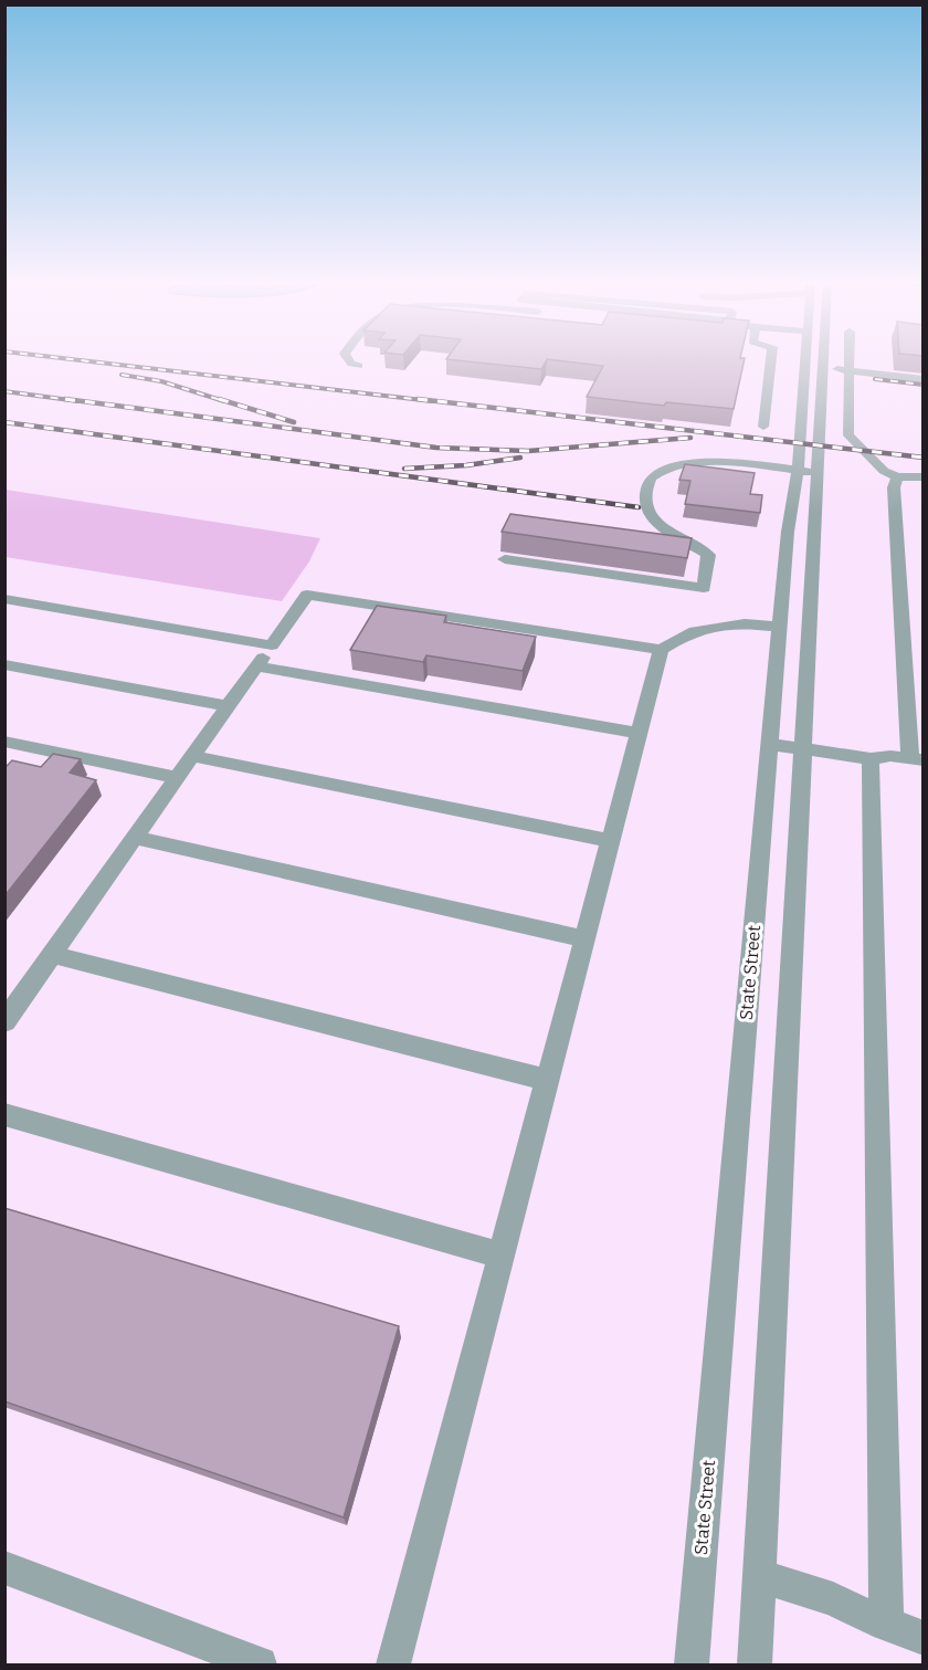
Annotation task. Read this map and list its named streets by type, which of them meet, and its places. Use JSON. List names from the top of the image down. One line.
{"streets":{"street":["State Street"]}}
